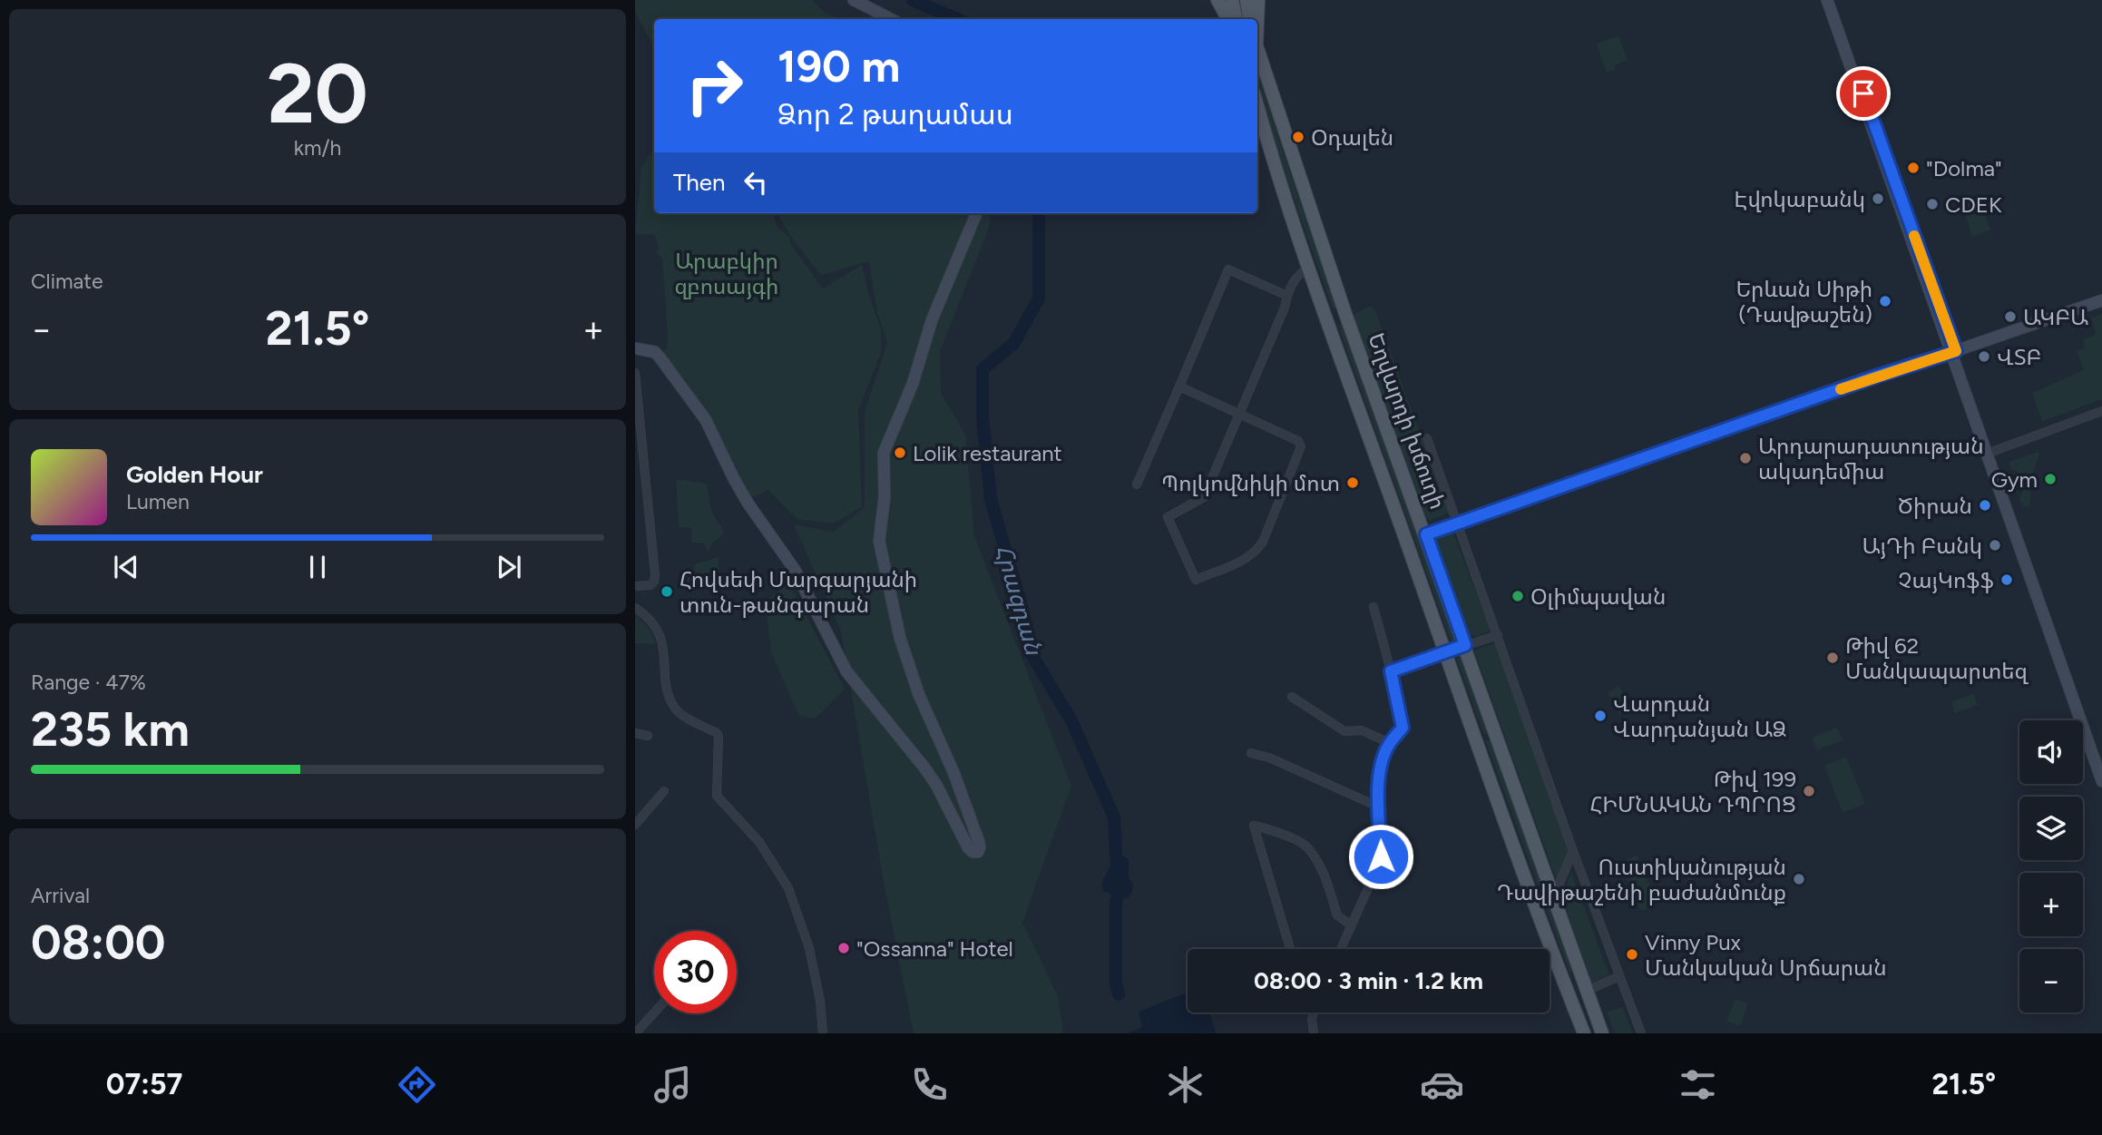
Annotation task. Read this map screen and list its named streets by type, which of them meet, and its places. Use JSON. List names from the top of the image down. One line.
{"streets":{"main road":["Եղվարդի խճուղի"]},"water":["Հրազդան"],"parks":["Արաբկիր զբոսայգի"],"places":["Օդալեն","\"Dolma\"","Էվոկաբանկ","CDEK","Երևան Սիթի (Դավթաշեն)","ԱԿԲԱ","ՎՏԲ","Lolik restaurant","Արդարադատության ակադեմիա","Gym","Պոլկովնիկի մոտ","Ծիրան","ԱյԴի Բանկ","ՉայԿոֆֆ","Հովսեփ Մարգարյանի տուն-թանգարան","Օլիմպավան","Թիվ 62 Մանկապարտեզ","Վարդան Վարդանյան ԱՁ","Թիվ 199 ՀԻՄՆԱԿԱՆ ԴՊՐՈՑ","Ուստիկանության Դավիթաշենի բաժանմունք","\"Ossanna\" Hotel","Vinny Pux Մանկական Սրճարան"],"page":{"tile":[["20","km/h"],"Climate",["Range · 47%","235 km"],["Arrival","08:00"]],"turn":["190 m","Ձոր 2 թաղամաս"],"then":"Then","heat":["−","21.5°","+"],"song":["Golden Hour","Lumen"],"map_buttons":["+","−"],"limit":"30","trip":"08:00 · 3 min · 1.2 km","tabs":["07:57","21.5°"]}}
